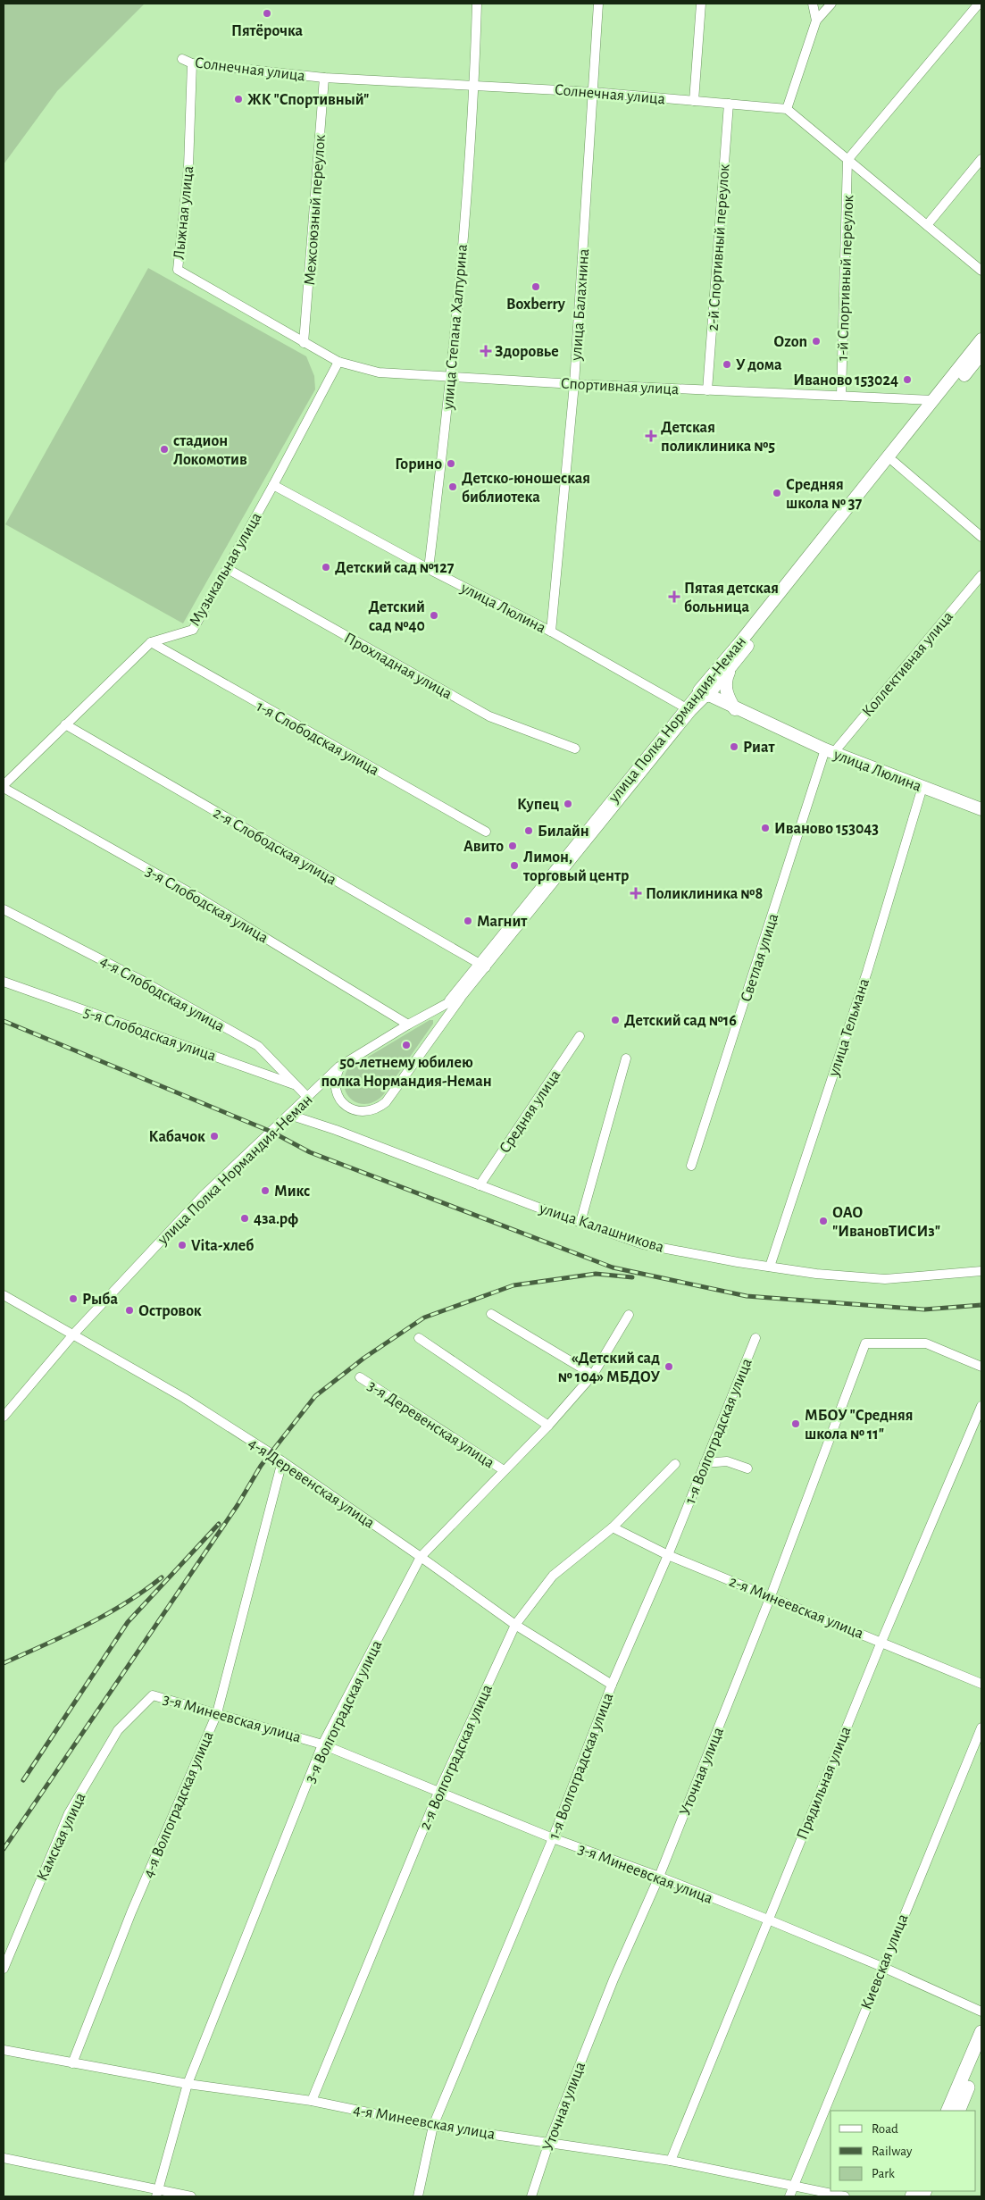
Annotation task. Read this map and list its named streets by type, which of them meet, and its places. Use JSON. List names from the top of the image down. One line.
{"streets":{"main road":["улица Люлина","улица Полка Нормандия-Неман"],"street":["Солнечная улица","Межсоюзный переулок","Лыжная улица","2-й Спортивный переулок","1-й Спортивный переулок","улица Балахнина","улица Степана Халтурина","Спортивная улица","Музыкальная улица","Коллективная улица","Прохладная улица","1-я Слободская улица","2-я Слободская улица","3-я Слободская улица","Светлая улица","4-я Слободская улица","улица Тельмана","5-я Слободская улица","Средняя улица","улица Калашникова","3-я Деревенская улица","1-я Волгоградская улица","4-я Деревенская улица","2-я Минеевская улица","3-я Волгоградская улица","3-я Минеевская улица","2-я Волгоградская улица","Уточная улица","Прядильная улица","4-я Волгоградская улица","Камская улица","Киевская улица","4-я Минеевская улица"]},"crossings":[["Солнечная улица","Межсоюзный переулок"],["Солнечная улица","Лыжная улица"],["Солнечная улица","2-й Спортивный переулок"],["Солнечная улица","улица Балахнина"],["Солнечная улица","улица Степана Халтурина"],["Межсоюзный переулок","Лыжная улица"],["Межсоюзный переулок","Спортивная улица"],["Лыжная улица","Спортивная улица"],["2-й Спортивный переулок","Спортивная улица"],["1-й Спортивный переулок","Спортивная улица"],["улица Балахнина","Спортивная улица"],["улица Балахнина","улица Люлина"],["улица Степана Халтурина","Спортивная улица"],["улица Степана Халтурина","улица Люлина"],["Спортивная улица","Музыкальная улица"],["Спортивная улица","улица Полка Нормандия-Неман"],["Музыкальная улица","улица Люлина"],["Музыкальная улица","Прохладная улица"],["Музыкальная улица","1-я Слободская улица"],["Музыкальная улица","2-я Слободская улица"],["Музыкальная улица","3-я Слободская улица"],["улица Люлина","Коллективная улица"],["улица Люлина","улица Полка Нормандия-Неман"],["улица Люлина","Светлая улица"],["улица Люлина","улица Тельмана"],["Коллективная улица","Светлая улица"],["улица Полка Нормандия-Неман","2-я Слободская улица"],["улица Полка Нормандия-Неман","3-я Слободская улица"],["улица Полка Нормандия-Неман","4-я Слободская улица"],["улица Полка Нормандия-Неман","улица Калашникова"],["улица Полка Нормандия-Неман","4-я Деревенская улица"],["4-я Слободская улица","5-я Слободская улица"],["улица Тельмана","улица Калашникова"],["Средняя улица","улица Калашникова"],["3-я Деревенская улица","3-я Волгоградская улица"],["1-я Волгоградская улица","4-я Деревенская улица"],["1-я Волгоградская улица","2-я Минеевская улица"],["1-я Волгоградская улица","3-я Минеевская улица"],["1-я Волгоградская улица","4-я Минеевская улица"],["4-я Деревенская улица","3-я Волгоградская улица"],["4-я Деревенская улица","2-я Волгоградская улица"],["4-я Деревенская улица","4-я Волгоградская улица"],["2-я Минеевская улица","2-я Волгоградская улица"],["2-я Минеевская улица","Уточная улица"],["2-я Минеевская улица","Прядильная улица"],["3-я Волгоградская улица","3-я Минеевская улица"],["3-я Волгоградская улица","4-я Минеевская улица"],["3-я Минеевская улица","2-я Волгоградская улица"],["3-я Минеевская улица","Уточная улица"],["3-я Минеевская улица","Прядильная улица"],["3-я Минеевская улица","4-я Волгоградская улица"],["3-я Минеевская улица","Камская улица"],["3-я Минеевская улица","Киевская улица"],["2-я Волгоградская улица","4-я Минеевская улица"],["Уточная улица","4-я Минеевская улица"],["Прядильная улица","4-я Минеевская улица"],["4-я Волгоградская улица","4-я Минеевская улица"],["Киевская улица","4-я Минеевская улица"]],"places":{"other":["Пятёрочка","ЖК \"Спортивный\"","Boxberry","Ozon","У дома","Иваново 153024","стадион Локомотив","Горино","Детско-юношеская библиотека","Средняя школа № 37","Детский сад №127","Детский сад №40","Риат","Купец","Иваново 153043","Билайн","Авито","Лимон, торговый центр","Магнит","Детский сад №16","50-летнему юбилею полка Нормандия-Неман","Кабачок","Микс","4за.рф","ОАО \"ИвановТИСИз\"","Vita-хлеб","Рыба","Островок","«Детский сад № 104» МБДОУ","МБОУ \"Средняя школа № 11\""],"health":["Здоровье","Детская поликлиника №5","Пятая детская больница","Поликлиника №8"]},"legend":["Road","Railway","Park"]}
